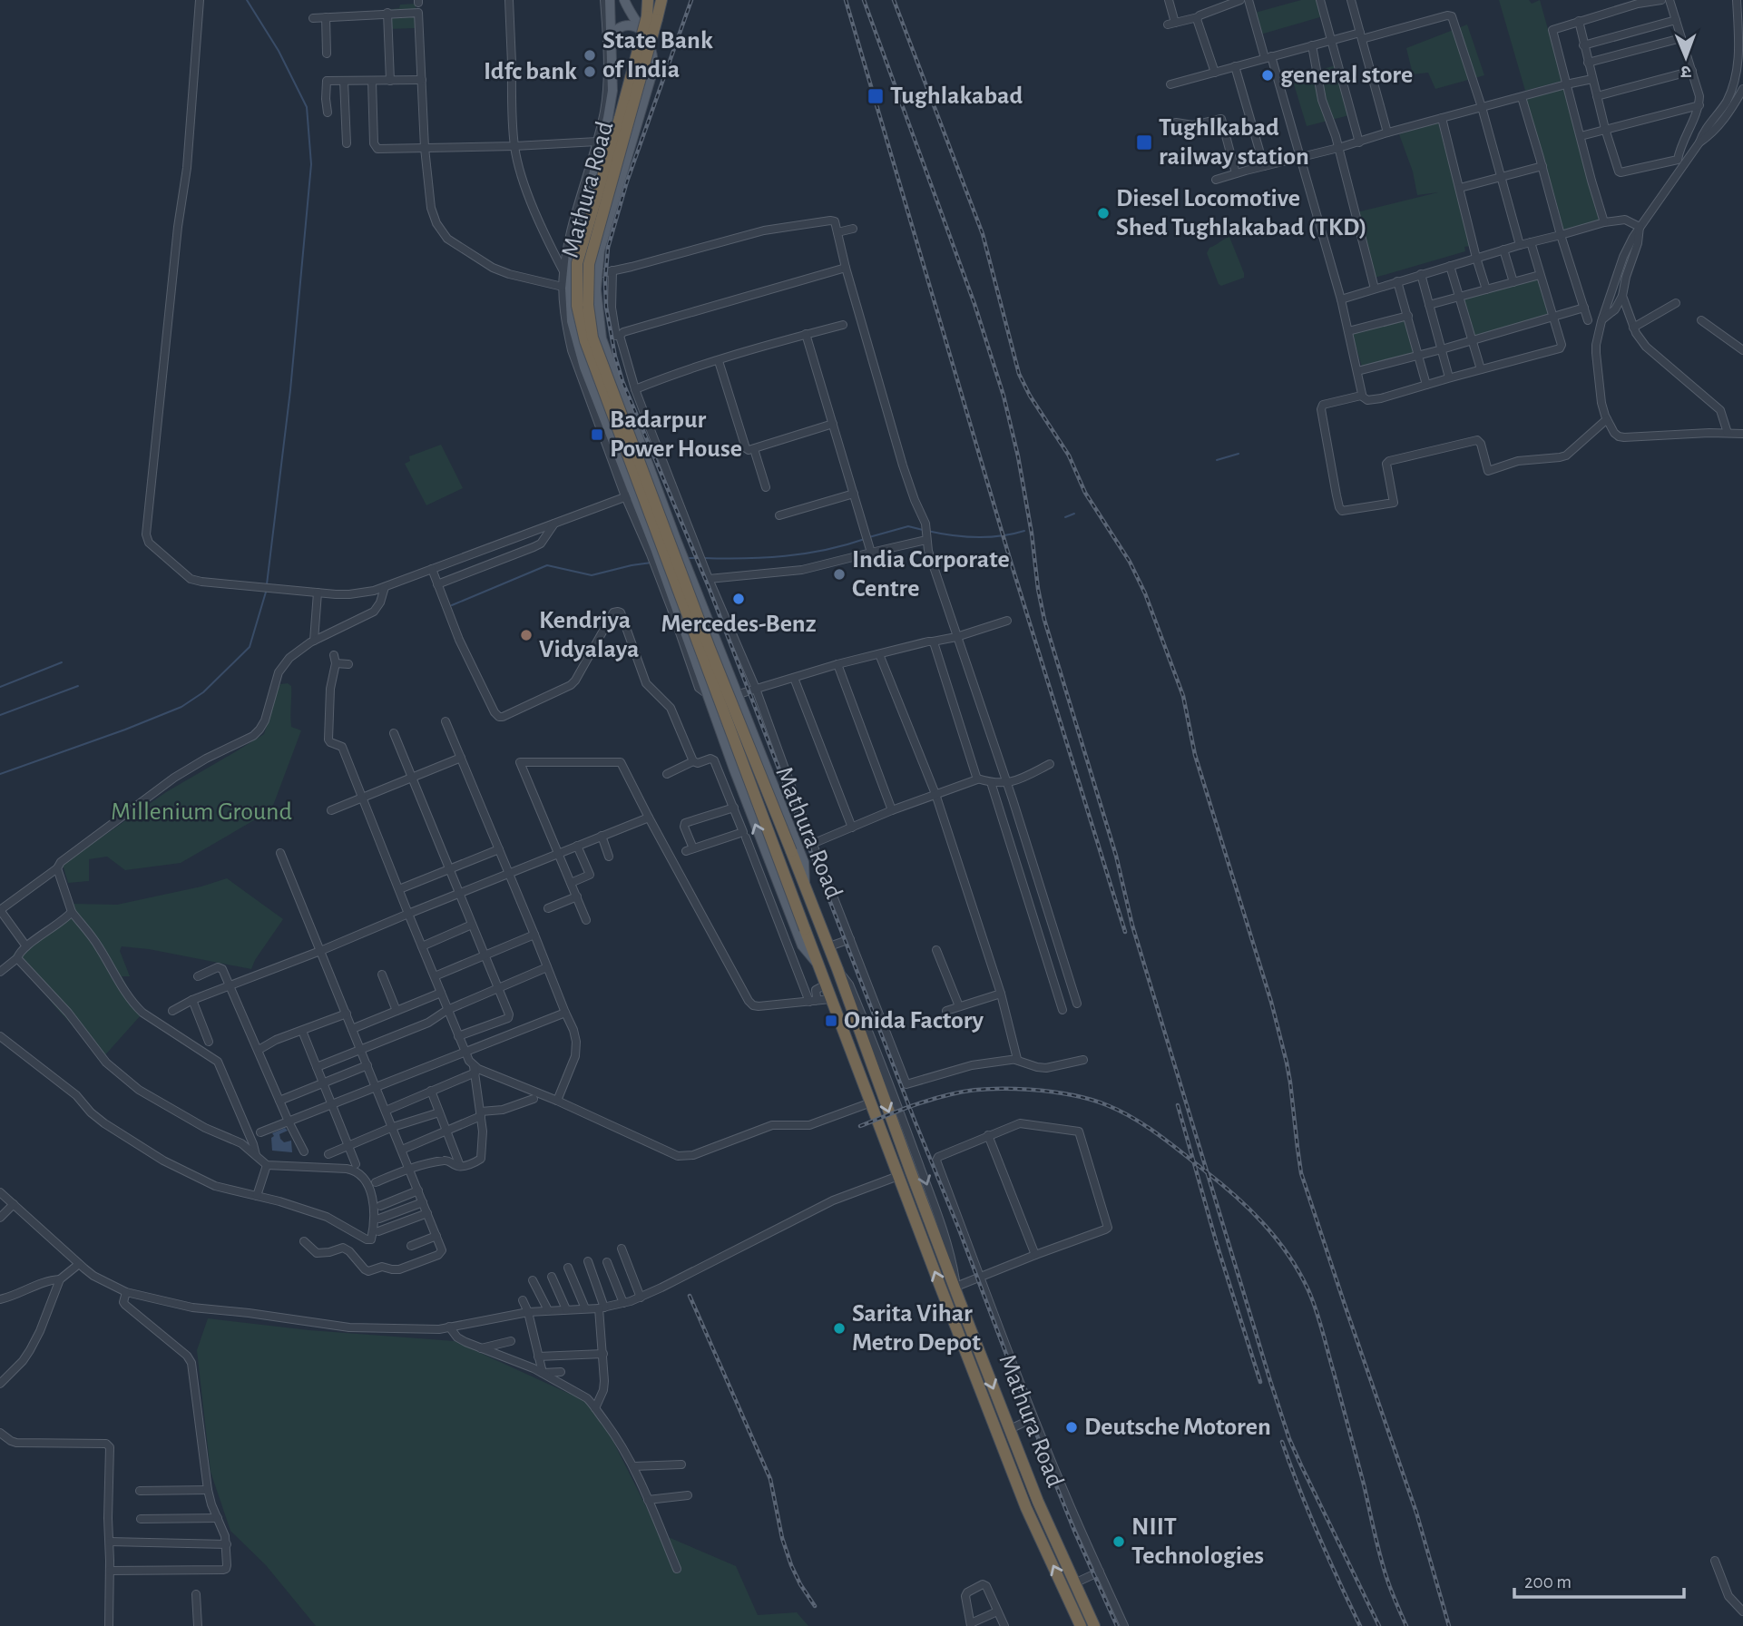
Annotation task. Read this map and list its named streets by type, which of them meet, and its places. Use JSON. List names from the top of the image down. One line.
{"streets":{"highway":["Mathura Road"]},"parks":["Millenium Ground"],"places":{"other":["State Bank of India","Idfc bank","general store","Diesel Locomotive Shed Tughlakabad (TKD)","India Corporate Centre","Mercedes-Benz","Kendriya Vidyalaya","Sarita Vihar Metro Depot","Deutsche Motoren","NIIT Technologies"],"transit":["Tughlakabad","Tughlkabad railway station","Badarpur Power House","Onida Factory"]},"scale_bar":"200 m","north":"bottom"}
